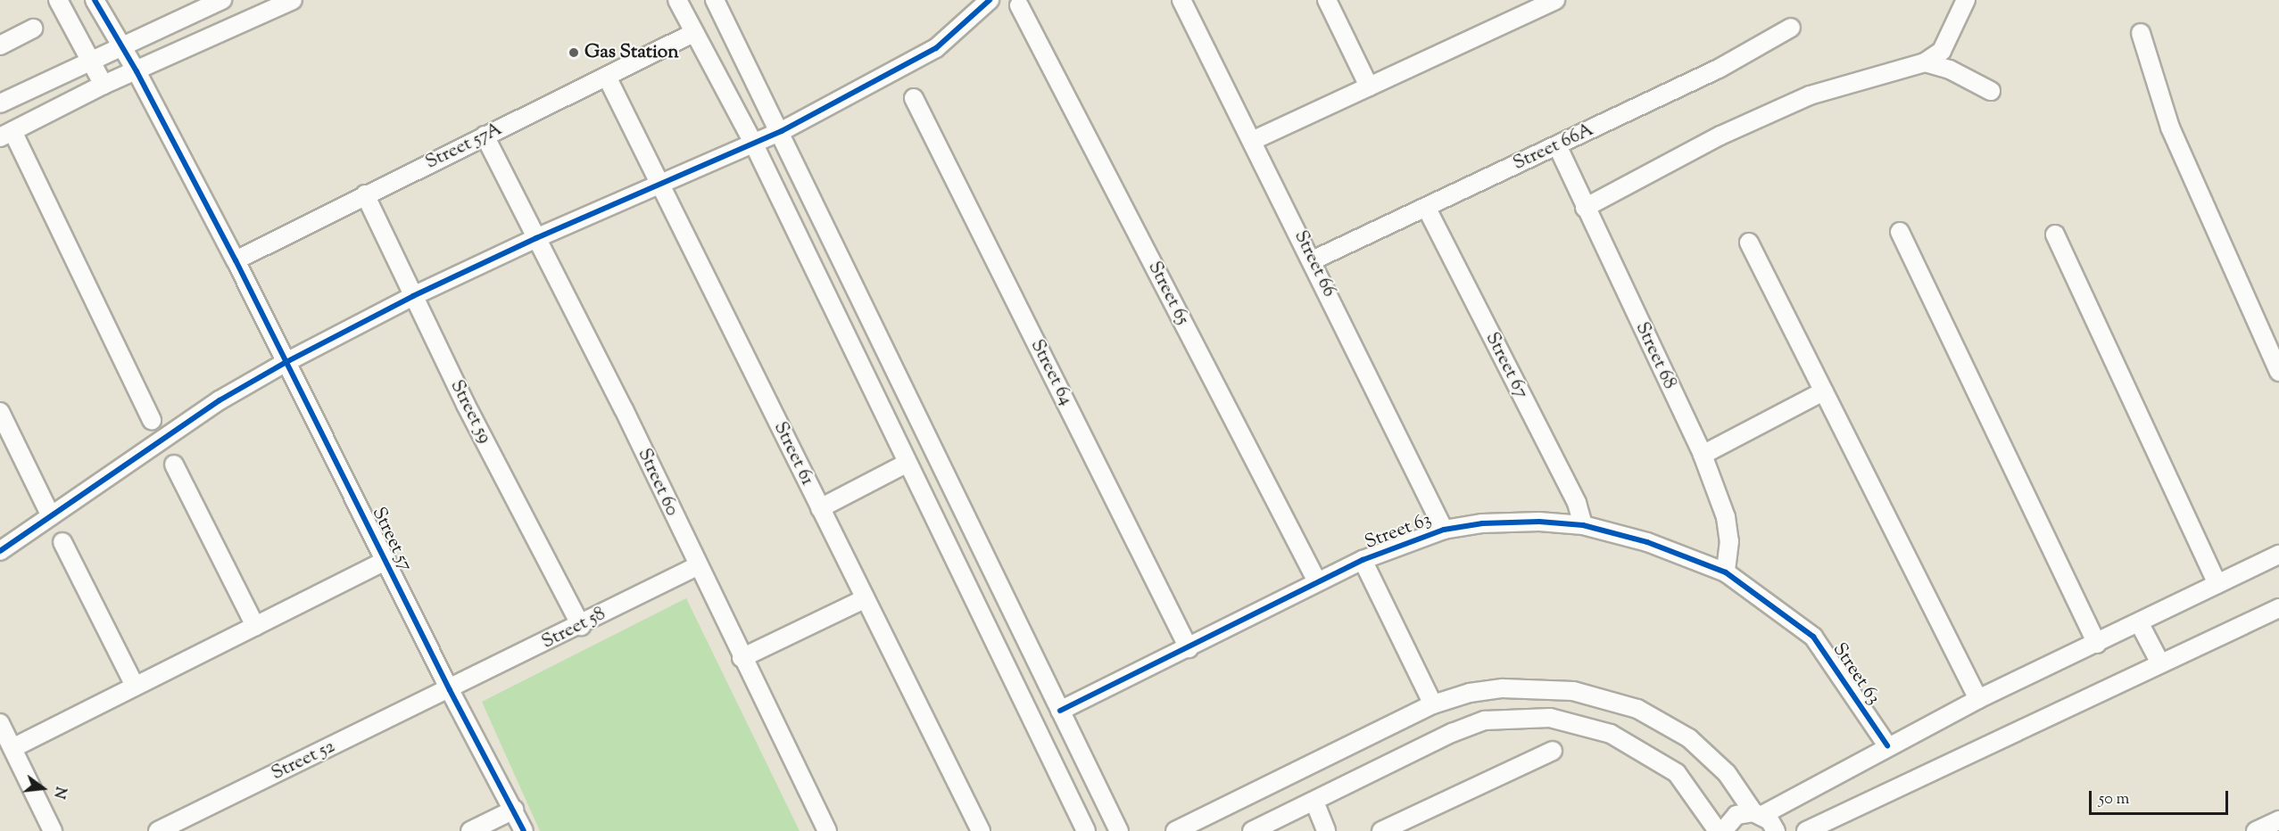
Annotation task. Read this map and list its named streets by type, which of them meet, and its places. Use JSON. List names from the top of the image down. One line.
{"streets":{"street":["Street 57A","Street 66A","Street 66","Street 65","Street 68","Street 67","Street 64","Street 59","Street 61","Street 60","Street 63","Street 57","Street 58","Street 52"]},"crossings":[["Street 57A","Street 59"],["Street 57A","Street 61"],["Street 57A","Street 60"],["Street 57A","Street 57"],["Street 66A","Street 66"],["Street 66A","Street 68"],["Street 66A","Street 67"],["Street 66","Street 63"],["Street 65","Street 63"],["Street 68","Street 63"],["Street 67","Street 63"],["Street 64","Street 63"],["Street 59","Street 58"],["Street 60","Street 58"],["Street 57","Street 58"],["Street 57","Street 52"],["Street 58","Street 52"]],"places":["Gas Station"],"scale_bar":"50 m","north":"right"}
